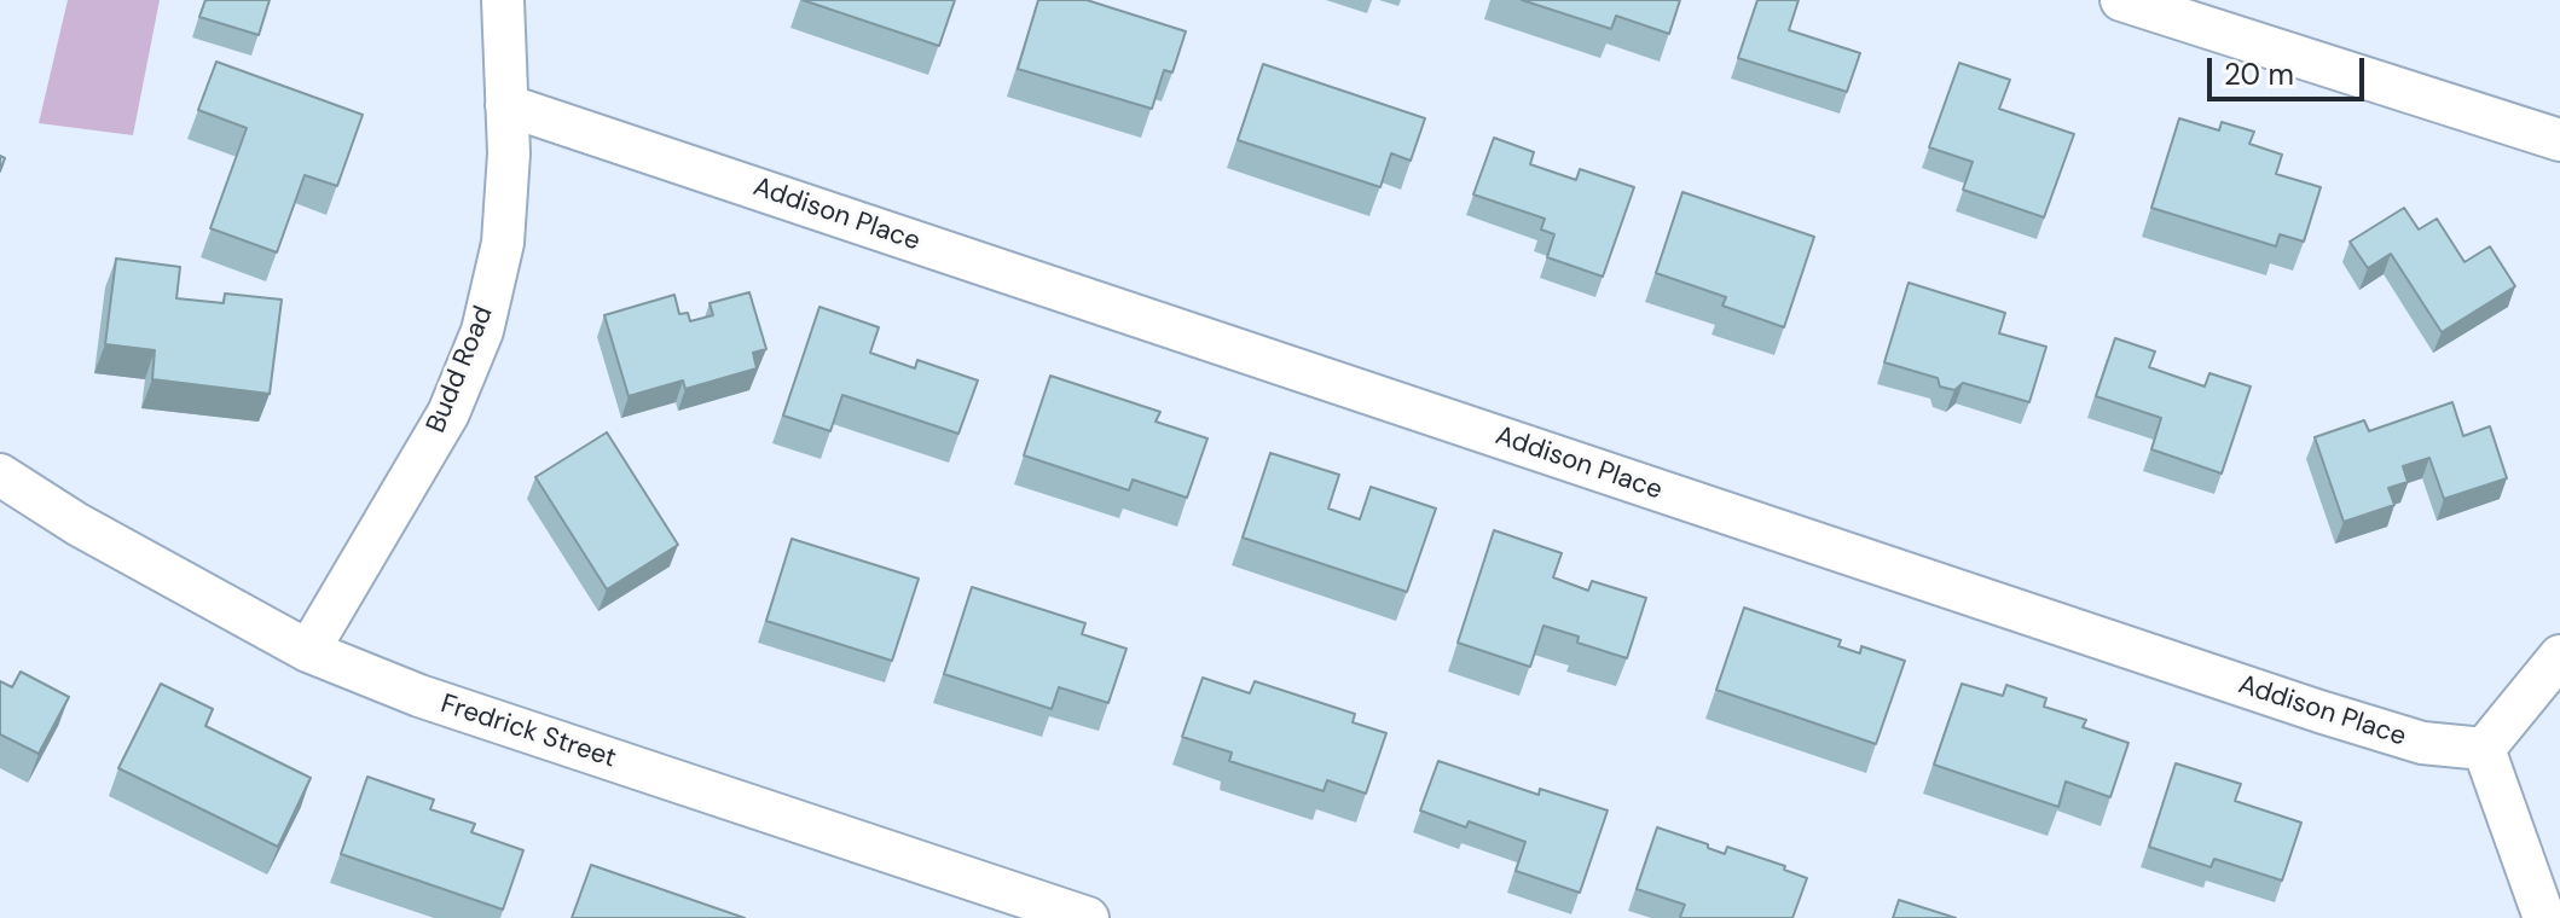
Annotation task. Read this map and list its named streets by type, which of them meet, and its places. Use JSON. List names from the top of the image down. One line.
{"streets":{"street":["Addison Place","Budd Road","Fredrick Street"]},"crossings":[["Addison Place","Budd Road"],["Budd Road","Fredrick Street"]],"scale_bar":"20 m"}
